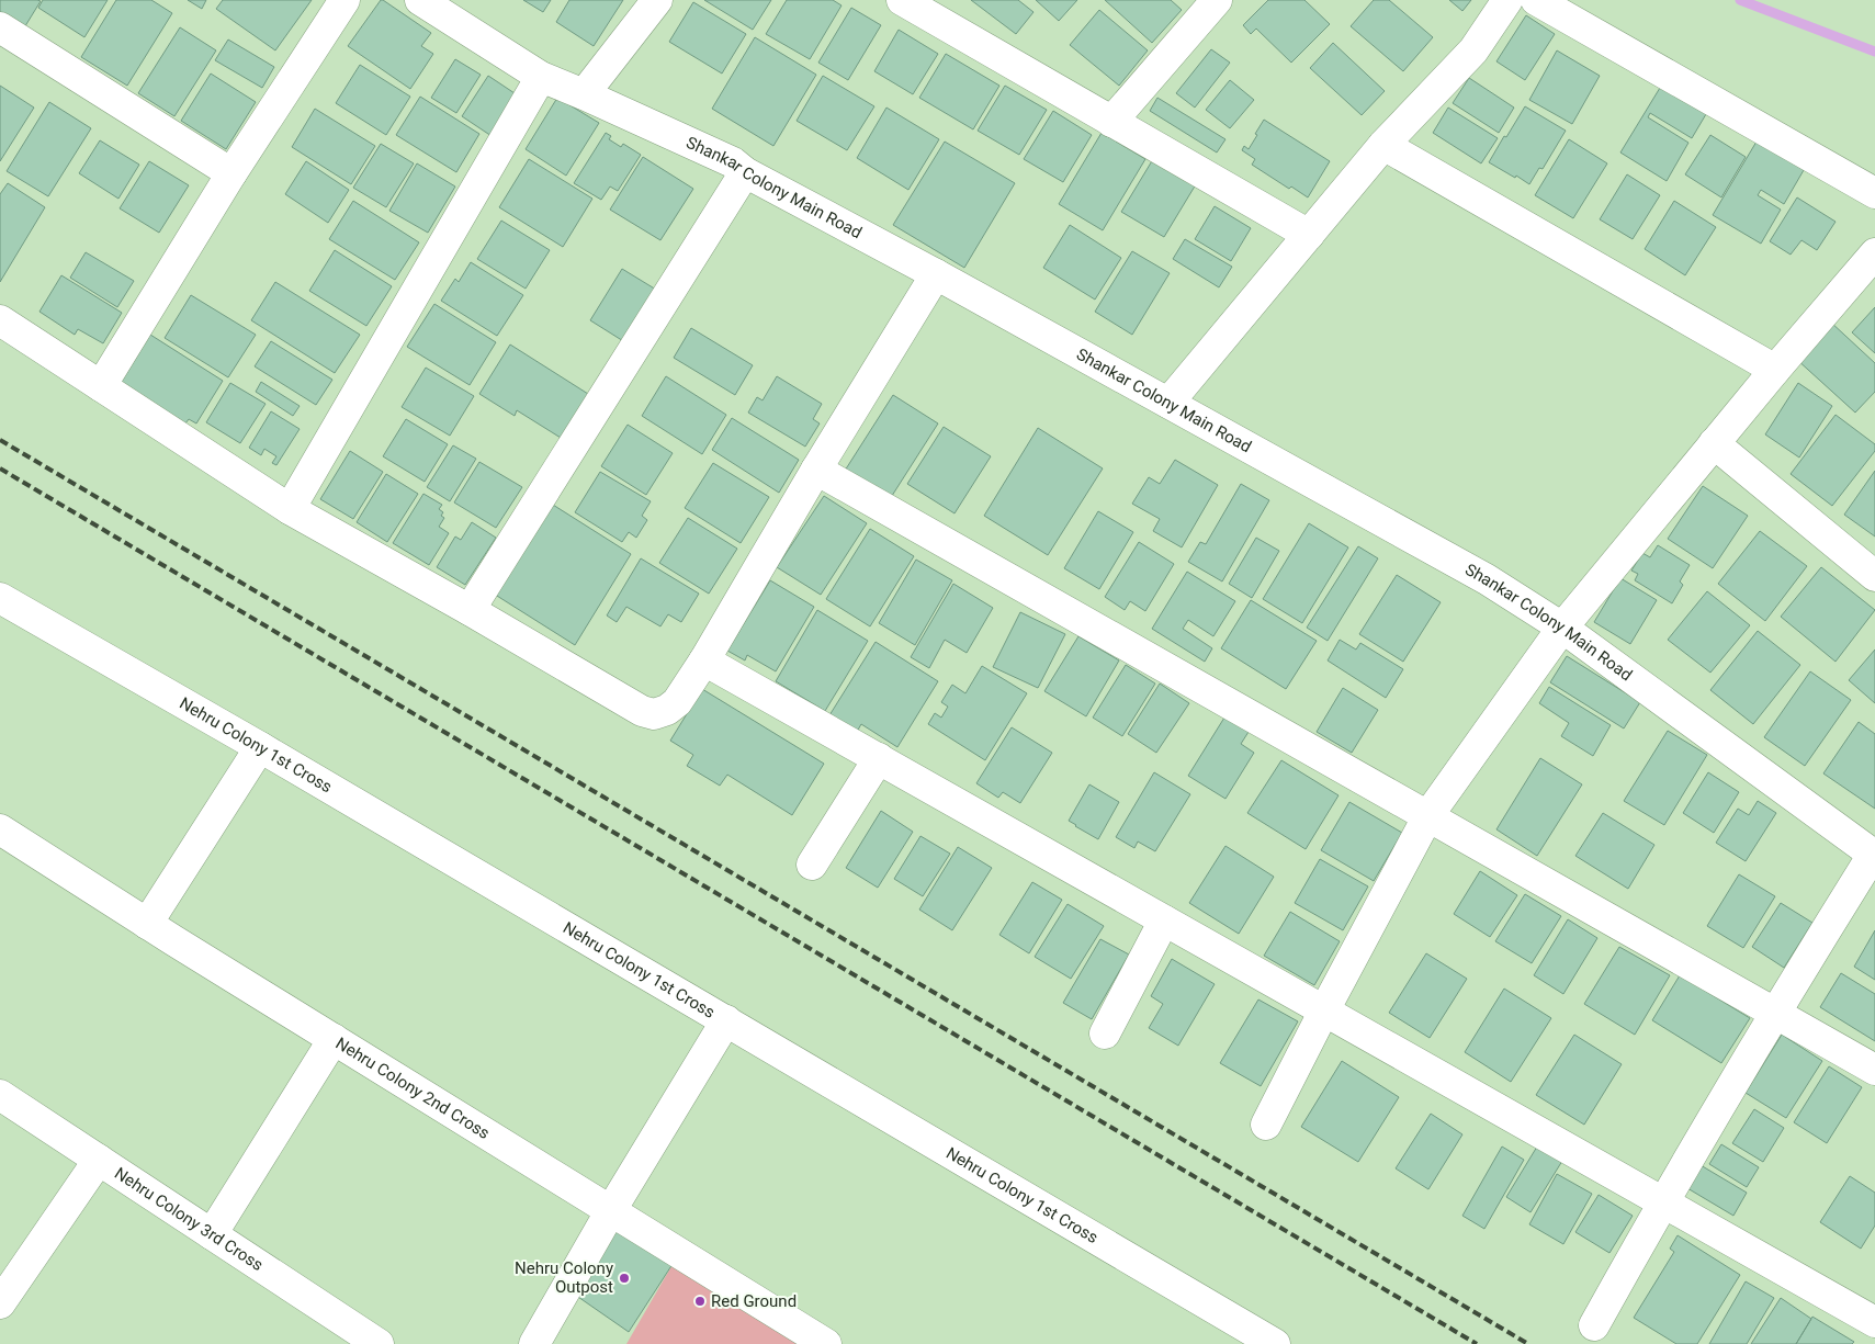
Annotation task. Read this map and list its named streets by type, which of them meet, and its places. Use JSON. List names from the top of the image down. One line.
{"streets":{"street":["Shankar Colony Main Road","Nehru Colony 1st Cross","Nehru Colony 2nd Cross","Nehru Colony 3rd Cross"]},"places":["Nehru Colony Outpost","Red Ground"]}
